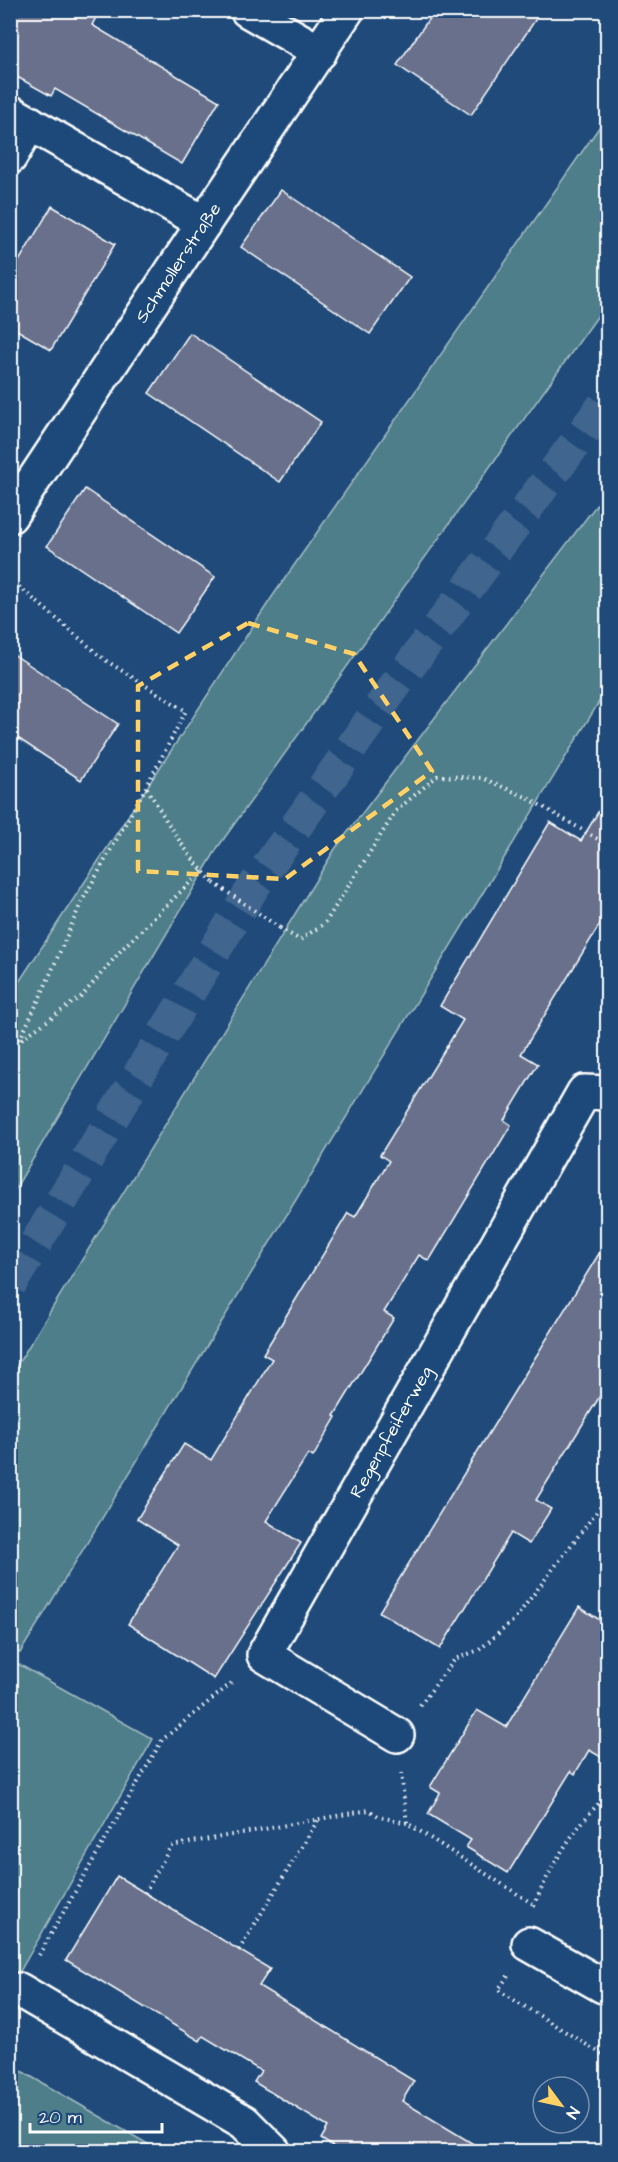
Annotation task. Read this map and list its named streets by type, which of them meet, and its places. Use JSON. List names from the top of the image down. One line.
{"streets":{"street":["Schmollerstraße","Regenpfeiferweg"]},"scale_bar":"20 m","north":"bottom right"}
